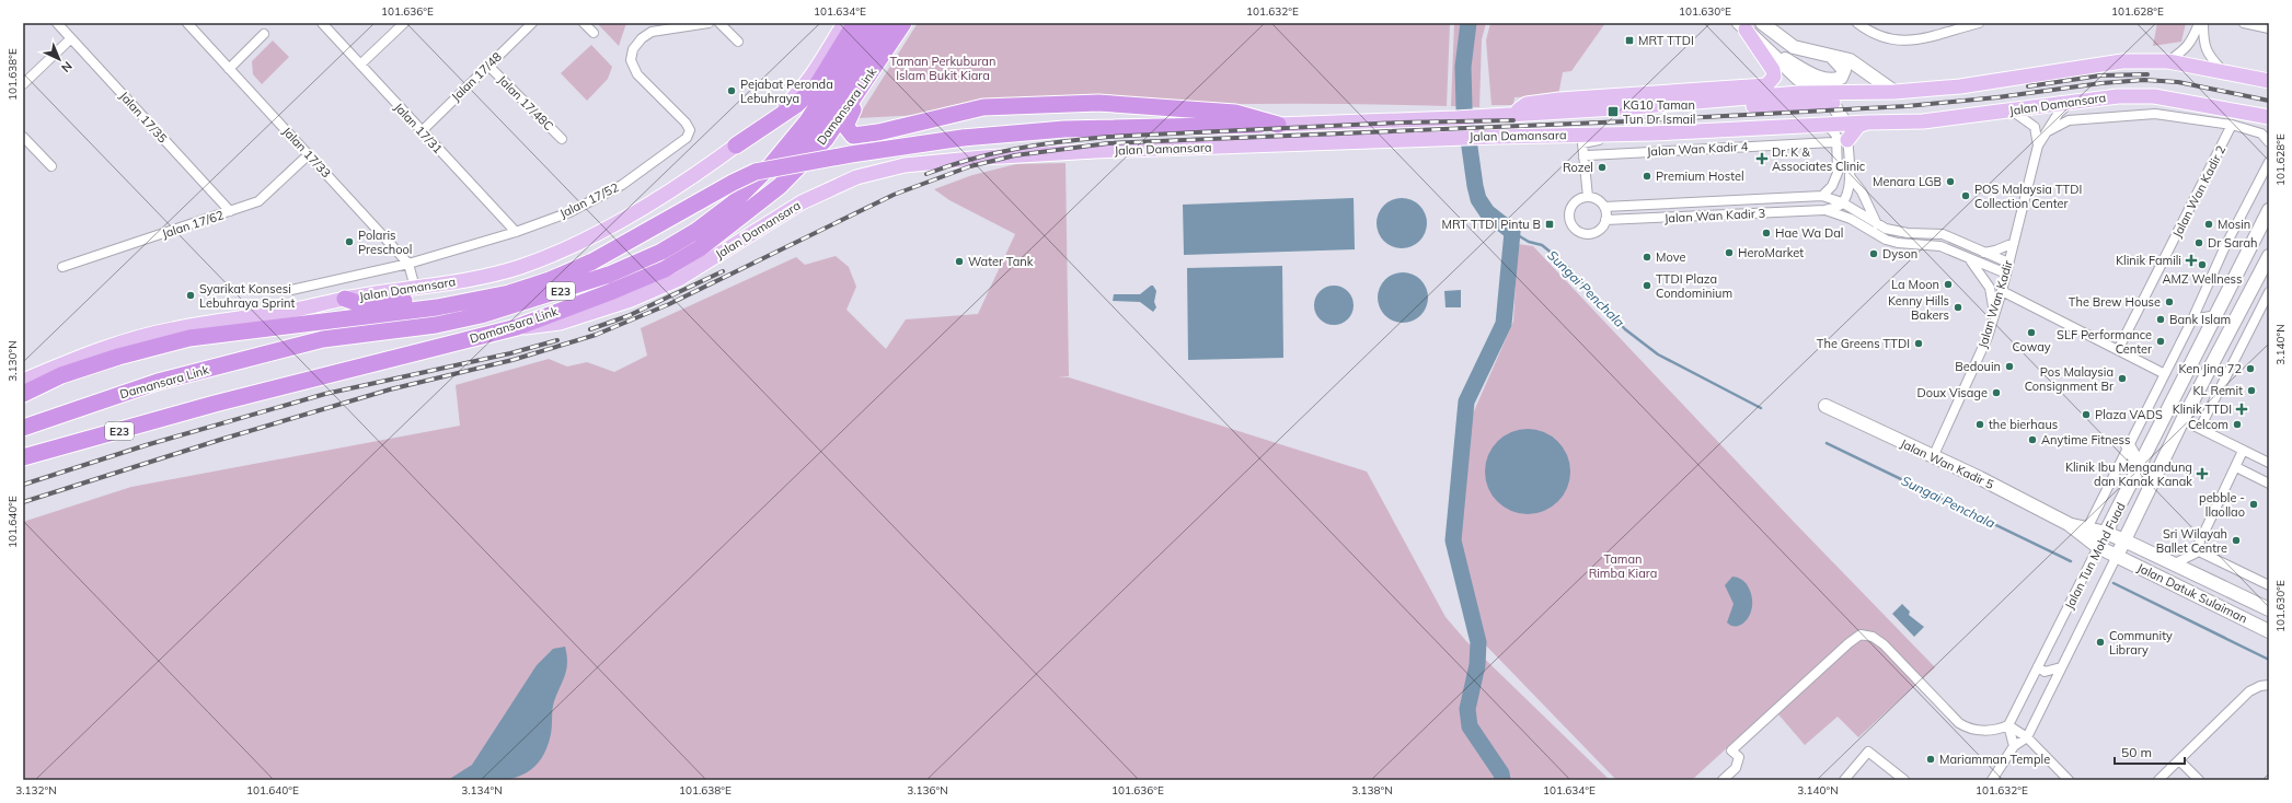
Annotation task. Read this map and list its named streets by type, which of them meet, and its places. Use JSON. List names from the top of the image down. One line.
{"streets":{"highway":["Damansara Link","E23"],"main road":["Jalan Damansara","Jalan Wan Kadir 5","Jalan Tun Mohd Fuad","Jalan Datuk Sulaiman"],"street":["Jalan 17/48","Jalan 17/48C","Jalan 17/35","Jalan 17/31","Jalan Wan Kadir 4","Jalan 17/33","Jalan Wan Kadir 2","Jalan 17/52","Jalan Wan Kadir 3","Jalan 17/62","Jalan Wan Kadir"]},"crossings":[["Jalan 17/48","Jalan 17/48C"],["Jalan 17/48","Jalan 17/31"],["Jalan Damansara","Damansara Link"],["Jalan Damansara","Jalan 17/33"],["Jalan Damansara","Jalan Wan Kadir"],["Jalan 17/35","Jalan 17/62"],["Jalan 17/31","Jalan 17/52"],["Jalan 17/33","Jalan 17/52"],["Jalan 17/33","Jalan 17/62"],["Jalan Wan Kadir 3","Jalan Wan Kadir"],["Jalan Wan Kadir","Jalan Wan Kadir 5"],["Jalan Wan Kadir 5","Jalan Tun Mohd Fuad"],["Jalan Wan Kadir 5","Jalan Datuk Sulaiman"],["Jalan Tun Mohd Fuad","Jalan Datuk Sulaiman"]],"water":["Sungai Penchala"],"parks":["Taman Perkuburan Islam Bukit Kiara","Taman Rimba Kiara"],"places":{"transit":["MRT TTDI","KG10 Taman Tun Dr Ismail","MRT TTDI Pintu B"],"other":["Pejabat Peronda Lebuhraya","Rozel","Premium Hostel","Menara LGB","POS Malaysia TTDI Collection Center","Mosin","Hae Wa Dal","Polaris Preschool","Dr Sarah","HeroMarket","Dyson","Move","Water Tank","AMZ Wellness","La Moon","TTDI Plaza Condominium","Syarikat Konsesi Lebuhraya Sprint","The Brew House","Kenny Hills Bakers","Bank Islam","Coway","SLF Performance Center","The Greens TTDI","Bedouin","Ken Jing 72","Pos Malaysia Consignment Br","KL Remit","Doux Visage","Plaza VADS","the bierhaus","Celcom","Anytime Fitness","pebble - llaollao","Sri Wilayah Ballet Centre","Community Library","Mariamman Temple"],"health":["Dr. K & Associates Clinic","Klinik Famili","Klinik TTDI","Klinik Ibu Mengandung dan Kanak Kanak"]},"scale_bar":"50 m","north":"bottom right","coordinates":["101.636°E","101.634°E","101.632°E","101.630°E","101.628°E","101.638°E","3.140°N","3.130°N","101.640°E","3.132°N","3.134°N","3.136°N","3.138°N"]}
